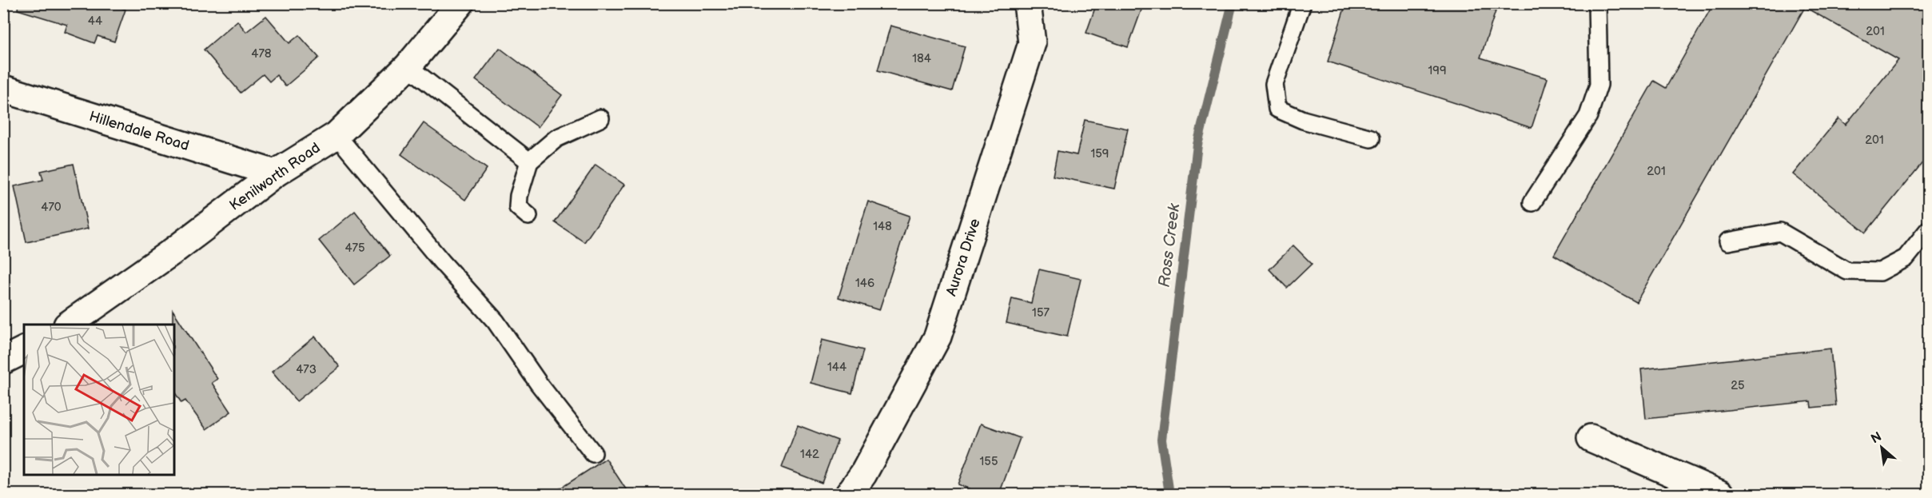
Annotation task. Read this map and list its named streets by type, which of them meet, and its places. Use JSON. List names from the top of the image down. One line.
{"streets":{"street":["Hillendale Road","Kenilworth Road","Aurora Drive"]},"crossings":[["Hillendale Road","Kenilworth Road"]],"water":["Ross Creek"],"house_numbers":["44","201","478","184","199","201","159","201","470","148","475","146","157","144","473","25","142","155"],"north":"top left"}
